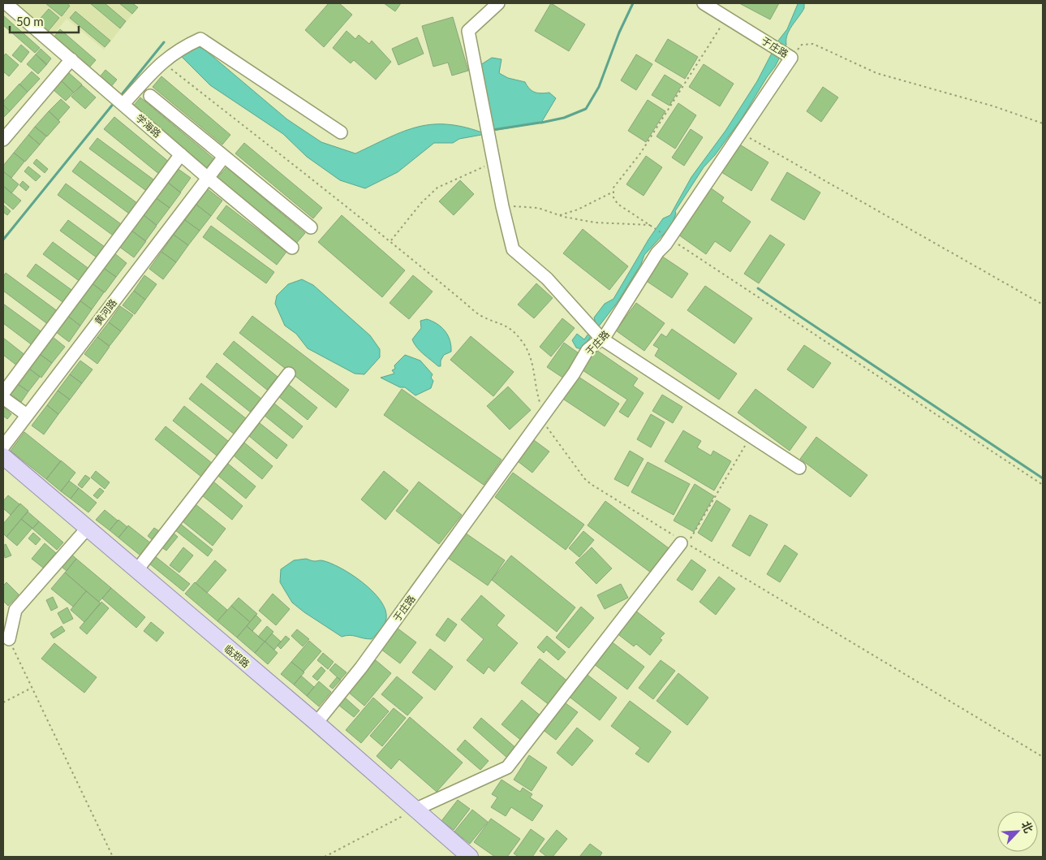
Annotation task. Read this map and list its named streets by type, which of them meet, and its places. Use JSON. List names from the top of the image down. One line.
{"streets":{"main road":["临郑路"],"street":["于庄路","学海路","黄河路"]},"crossings":[["于庄路","临郑路"],["学海路","黄河路"]],"scale_bar":"50 m","north":"top right"}
